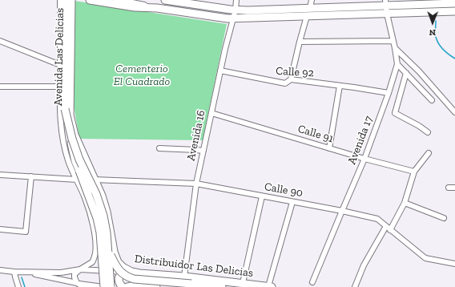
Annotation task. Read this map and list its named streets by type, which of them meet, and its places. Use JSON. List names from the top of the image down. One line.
{"streets":{"main road":["Avenida Las Delicias","Distribuidor Las Delicias"],"street":["Calle 92","Calle 91","Avenida 16","Avenida 17","Calle 90"]},"crossings":[["Avenida Las Delicias","Distribuidor Las Delicias"],["Calle 92","Avenida 16"],["Calle 92","Avenida 17"],["Calle 91","Avenida 16"],["Calle 91","Avenida 17"],["Avenida 16","Calle 90"],["Avenida 16","Distribuidor Las Delicias"],["Avenida 17","Calle 90"],["Calle 90","Distribuidor Las Delicias"]],"parks":["Cementerio El Cuadrado"],"north":"bottom"}
